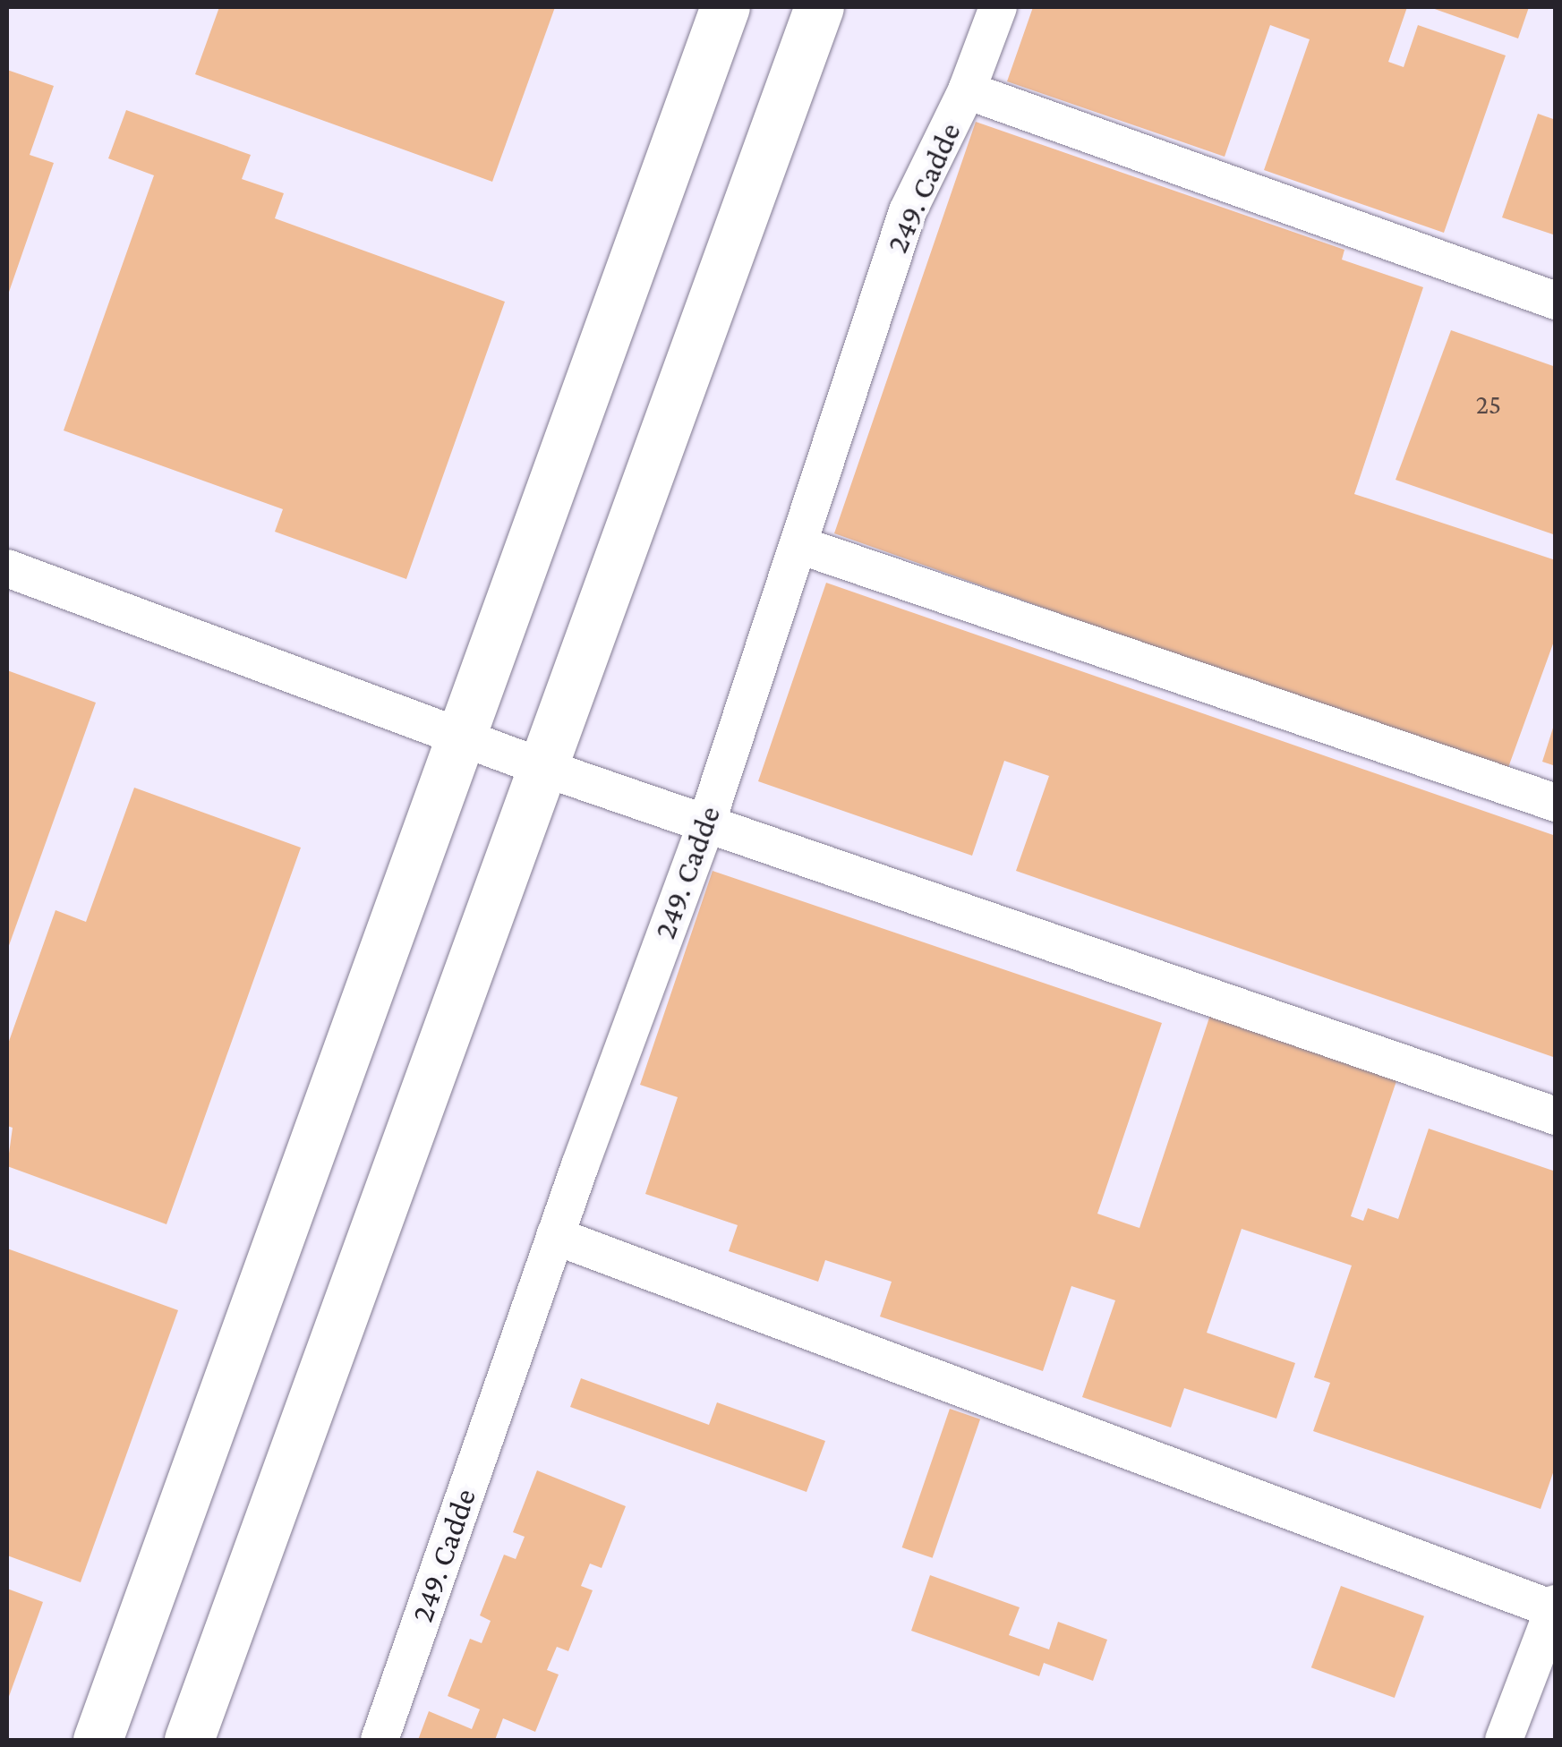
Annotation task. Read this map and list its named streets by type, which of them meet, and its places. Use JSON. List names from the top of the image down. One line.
{"streets":{"street":["249. Cadde"]},"house_numbers":["25"]}
